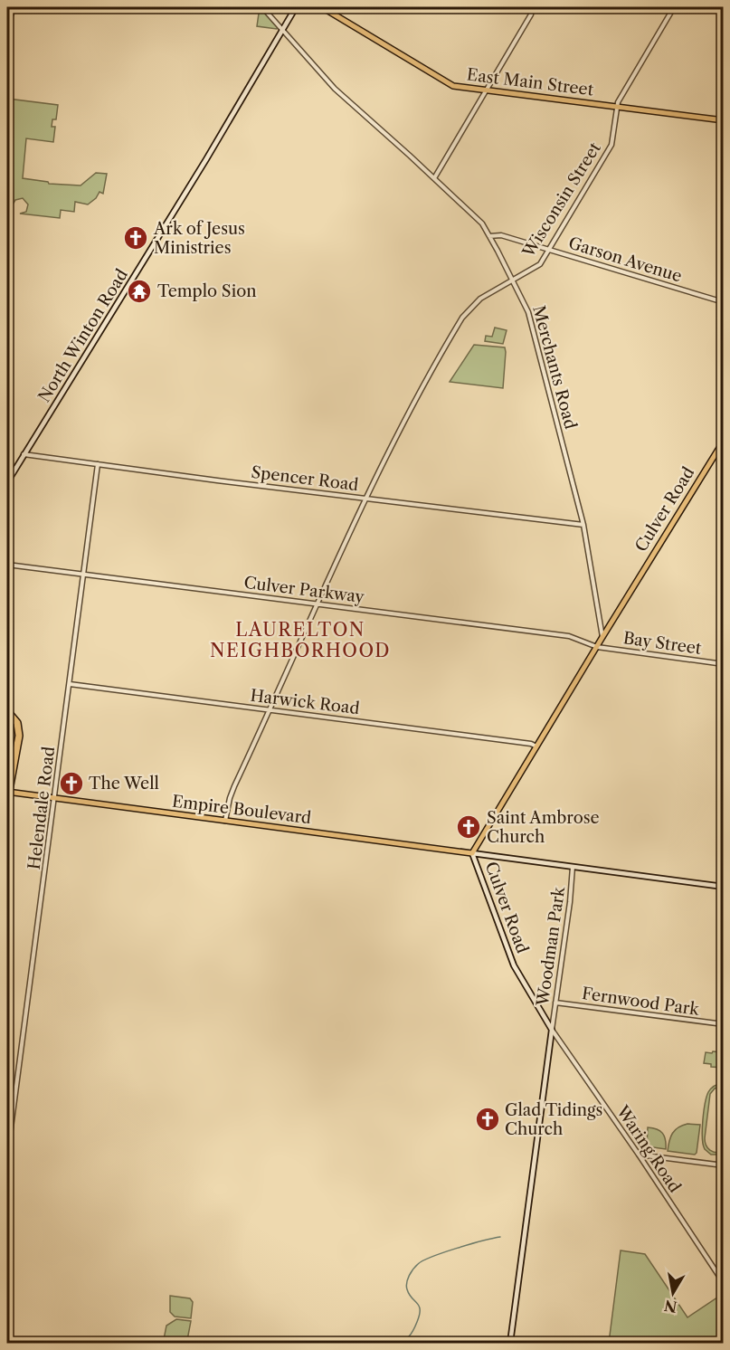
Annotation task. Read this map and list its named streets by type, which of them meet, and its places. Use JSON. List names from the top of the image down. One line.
{"streets":{"main road":["East Main Street","North Winton Road","Culver Road","Empire Boulevard"],"street":["Wisconsin Street","Garson Avenue","Merchants Road","Spencer Road","Culver Parkway","Bay Street","Harwick Road","Helendale Road","Woodman Park","Fernwood Park","Waring Road"]},"crossings":[["East Main Street","Wisconsin Street"],["Wisconsin Street","Garson Avenue"],["Wisconsin Street","Merchants Road"],["Wisconsin Street","Spencer Road"],["Wisconsin Street","Culver Parkway"],["Wisconsin Street","Harwick Road"],["Wisconsin Street","Empire Boulevard"],["Garson Avenue","Merchants Road"],["North Winton Road","Merchants Road"],["North Winton Road","Spencer Road"],["Merchants Road","Spencer Road"],["Merchants Road","Culver Road"],["Spencer Road","Helendale Road"],["Culver Road","Culver Parkway"],["Culver Road","Bay Street"],["Culver Road","Harwick Road"],["Culver Road","Empire Boulevard"],["Culver Road","Woodman Park"],["Culver Road","Waring Road"],["Culver Parkway","Bay Street"],["Culver Parkway","Helendale Road"],["Harwick Road","Helendale Road"],["Helendale Road","Empire Boulevard"],["Woodman Park","Fernwood Park"],["Woodman Park","Waring Road"]],"districts":["LAURELTON NEIGHBORHOOD"],"places":{"church":["Ark of Jesus Ministries","The Well","Saint Ambrose Church","Glad Tidings Church"],"temple":["Templo Sion"]},"north":"bottom"}
